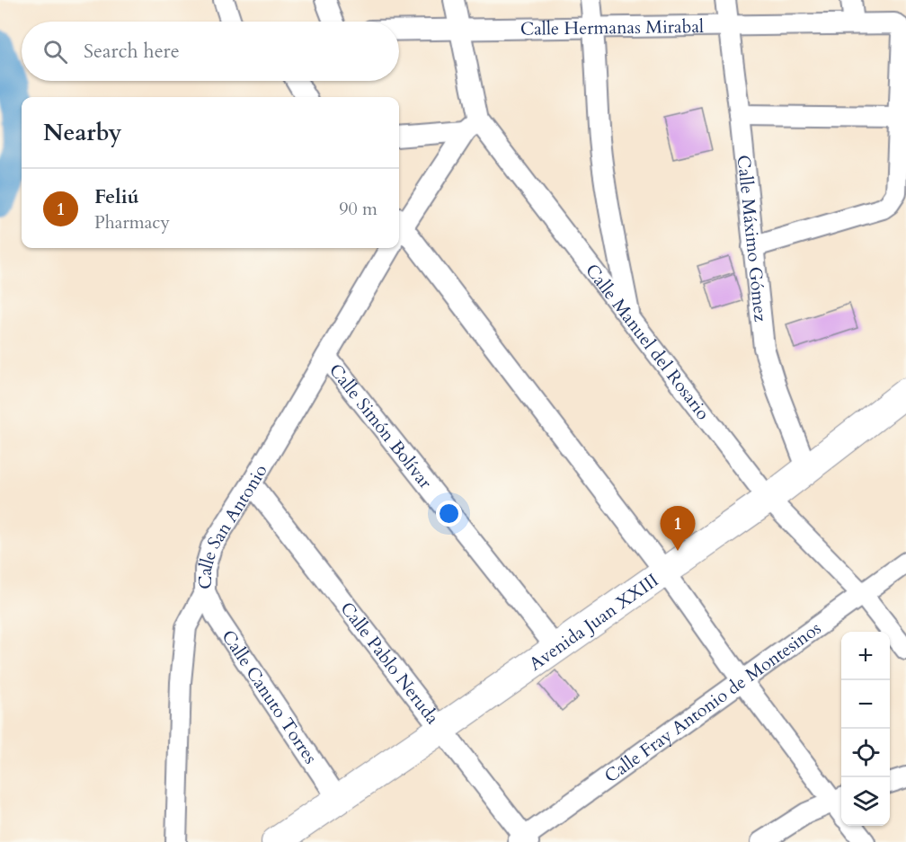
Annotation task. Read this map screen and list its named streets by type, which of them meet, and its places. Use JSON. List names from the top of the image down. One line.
{"streets":{"street":["Calle Hermanas Mirabal","Calle Máximo Gómez","Calle Manuel del Rosario","Calle Simón Bolívar","Calle San Antonio","Avenida Juan XXIII","Calle Pablo Neruda","Calle Canuto Torres","Calle Fray Antonio de Montesinos"]},"crossings":[["Calle Hermanas Mirabal","Calle Máximo Gómez"],["Calle Hermanas Mirabal","Calle Manuel del Rosario"],["Calle Máximo Gómez","Avenida Juan XXIII"],["Calle Manuel del Rosario","Avenida Juan XXIII"],["Calle Manuel del Rosario","Calle Fray Antonio de Montesinos"],["Calle Simón Bolívar","Calle San Antonio"],["Calle Simón Bolívar","Avenida Juan XXIII"],["Calle San Antonio","Calle Pablo Neruda"],["Calle San Antonio","Calle Canuto Torres"],["Avenida Juan XXIII","Calle Pablo Neruda"],["Avenida Juan XXIII","Calle Canuto Torres"],["Calle Pablo Neruda","Calle Fray Antonio de Montesinos"]],"page":{"search":"Search here","heading":"Nearby","list":[{"mark":"1","name":"Feliú","note":"Pharmacy","value":"90 m"}],"pins":"1","map_buttons":["+","−"]}}
